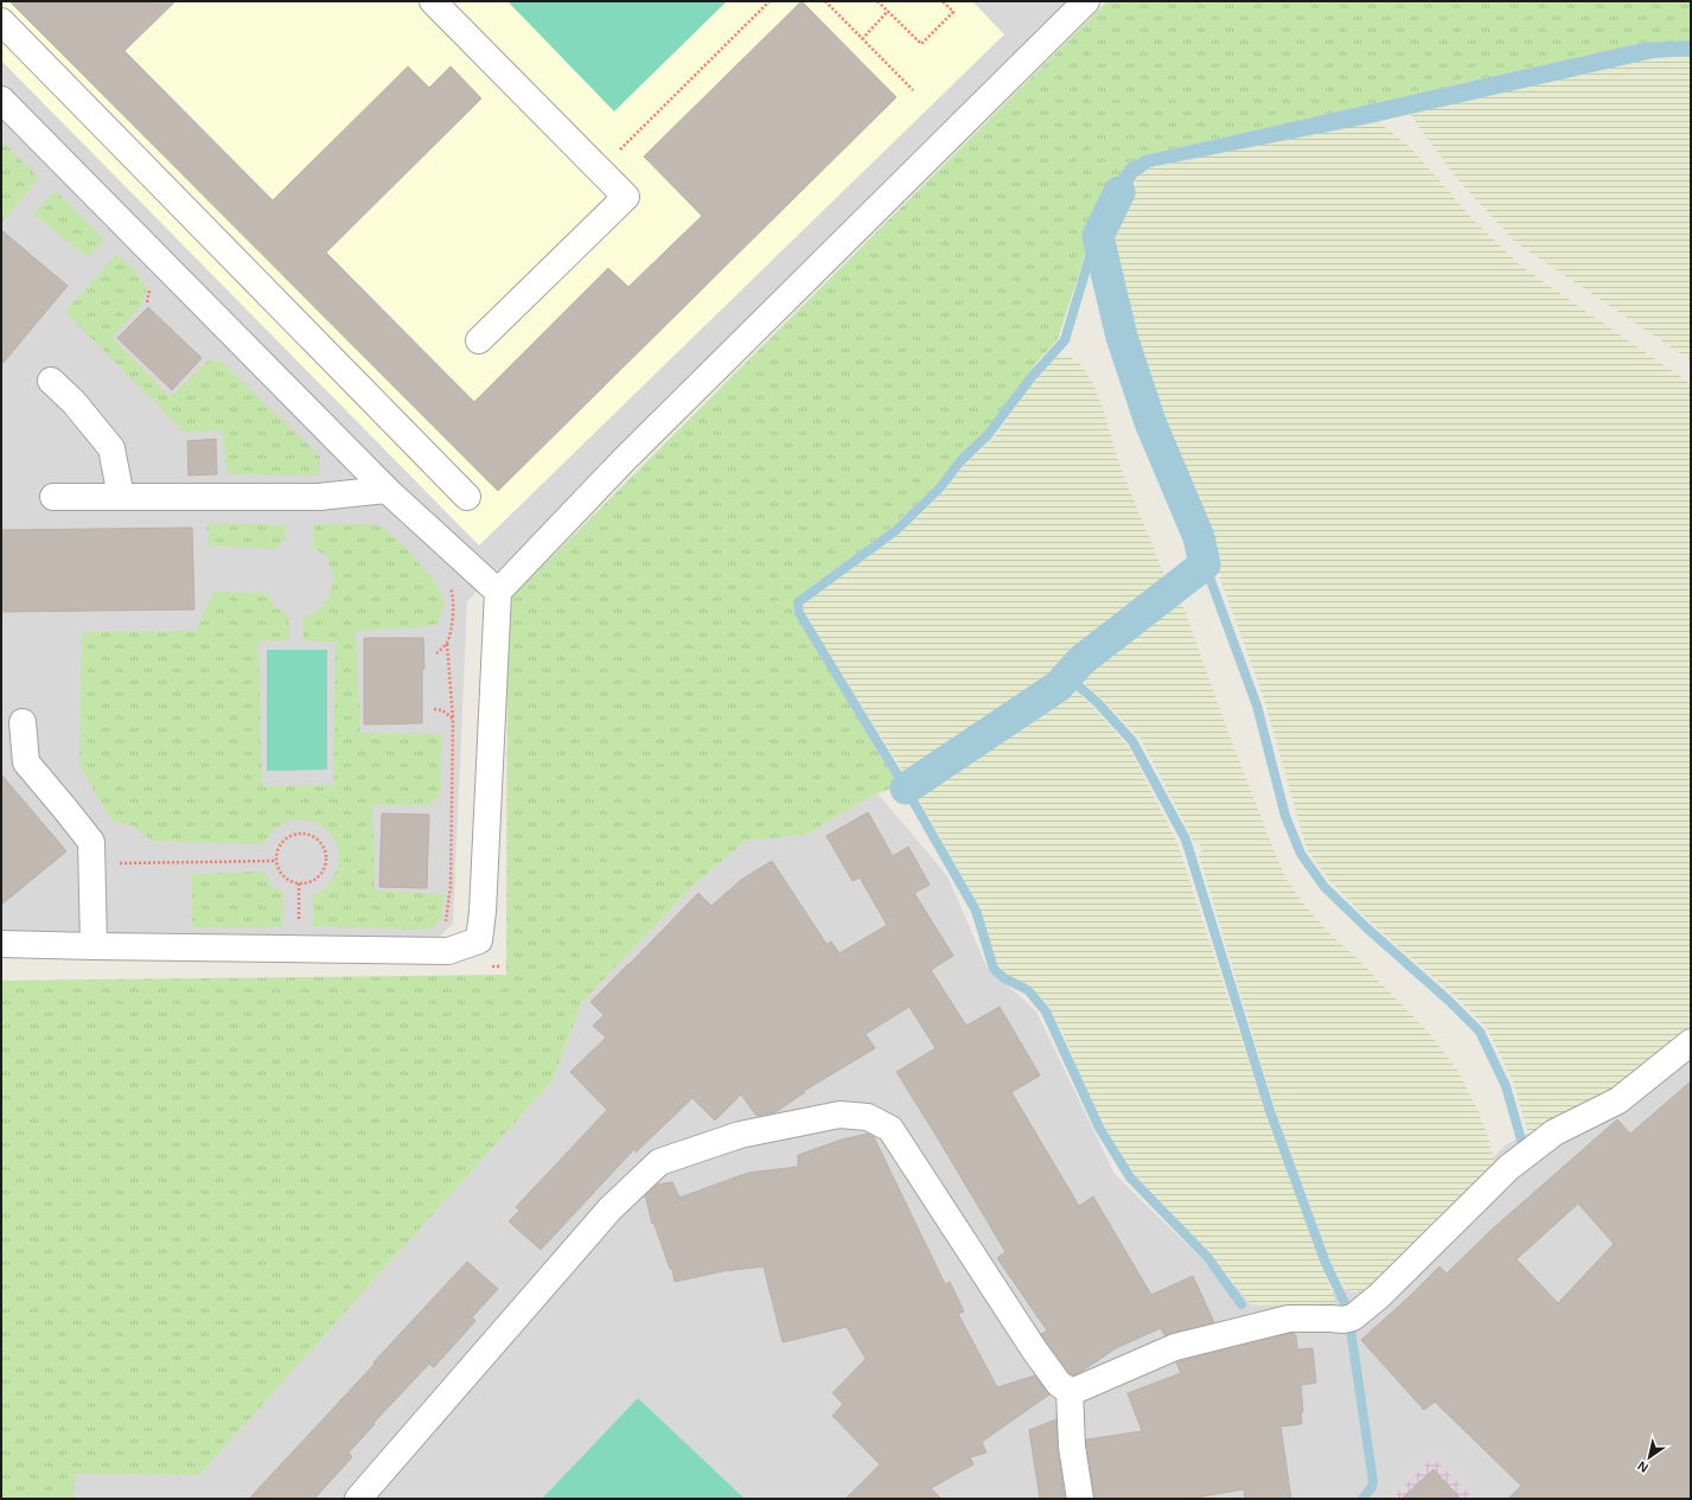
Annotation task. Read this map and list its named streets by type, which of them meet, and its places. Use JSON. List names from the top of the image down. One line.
{"north":"bottom left"}
